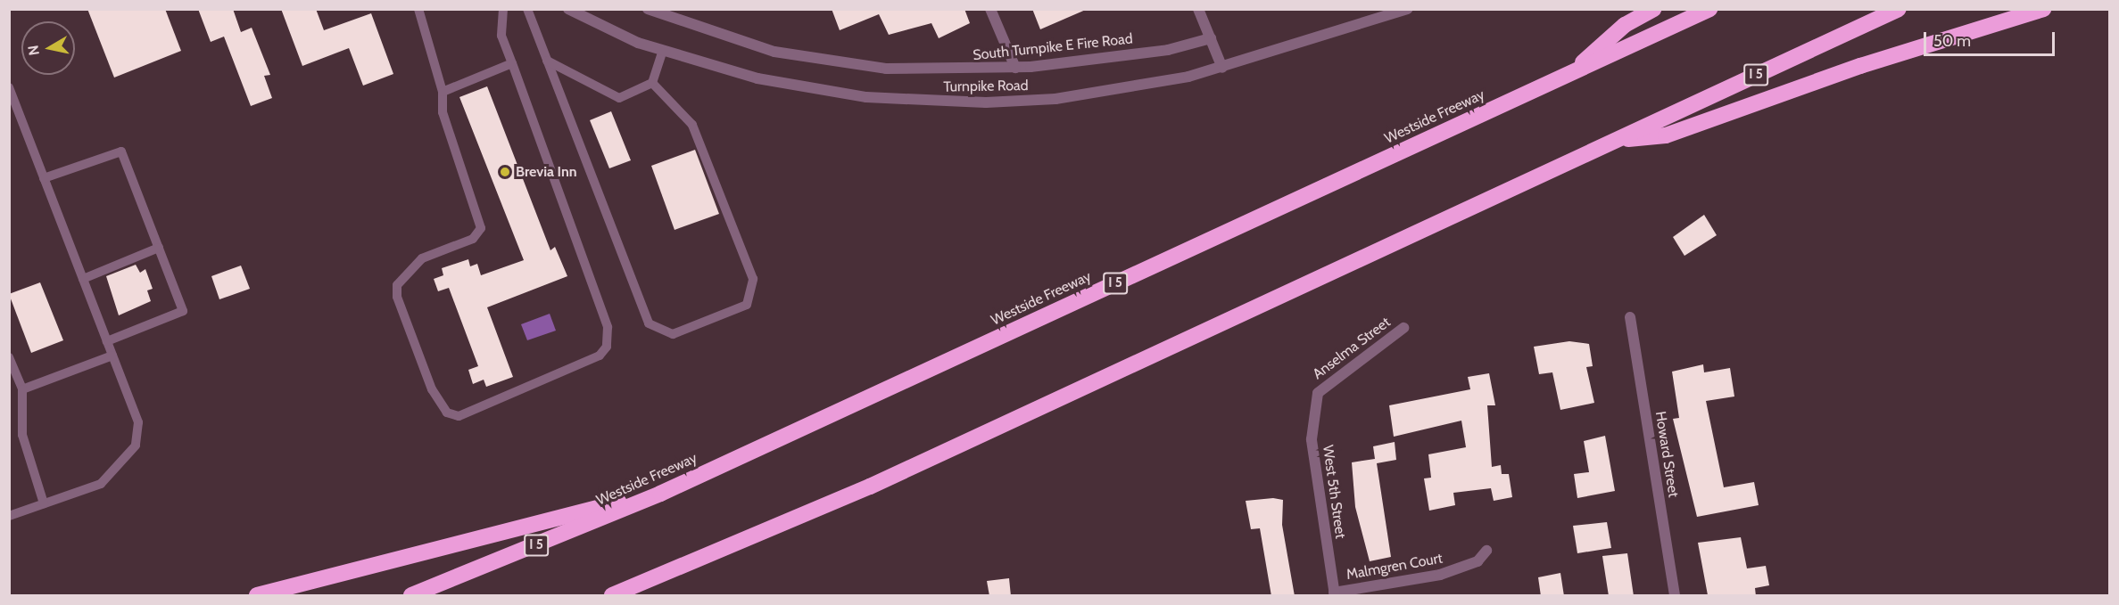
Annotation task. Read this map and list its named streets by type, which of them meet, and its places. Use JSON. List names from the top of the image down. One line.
{"streets":{"highway":["I 5","Westside Freeway"],"street":["South Turnpike E Fire Road","Turnpike Road","Anselma Street","Howard Street","West 5th Street","Malmgren Court"]},"crossings":[["Anselma Street","West 5th Street"],["West 5th Street","Malmgren Court"]],"places":["Brevia Inn"],"scale_bar":"50 m","north":"left"}
